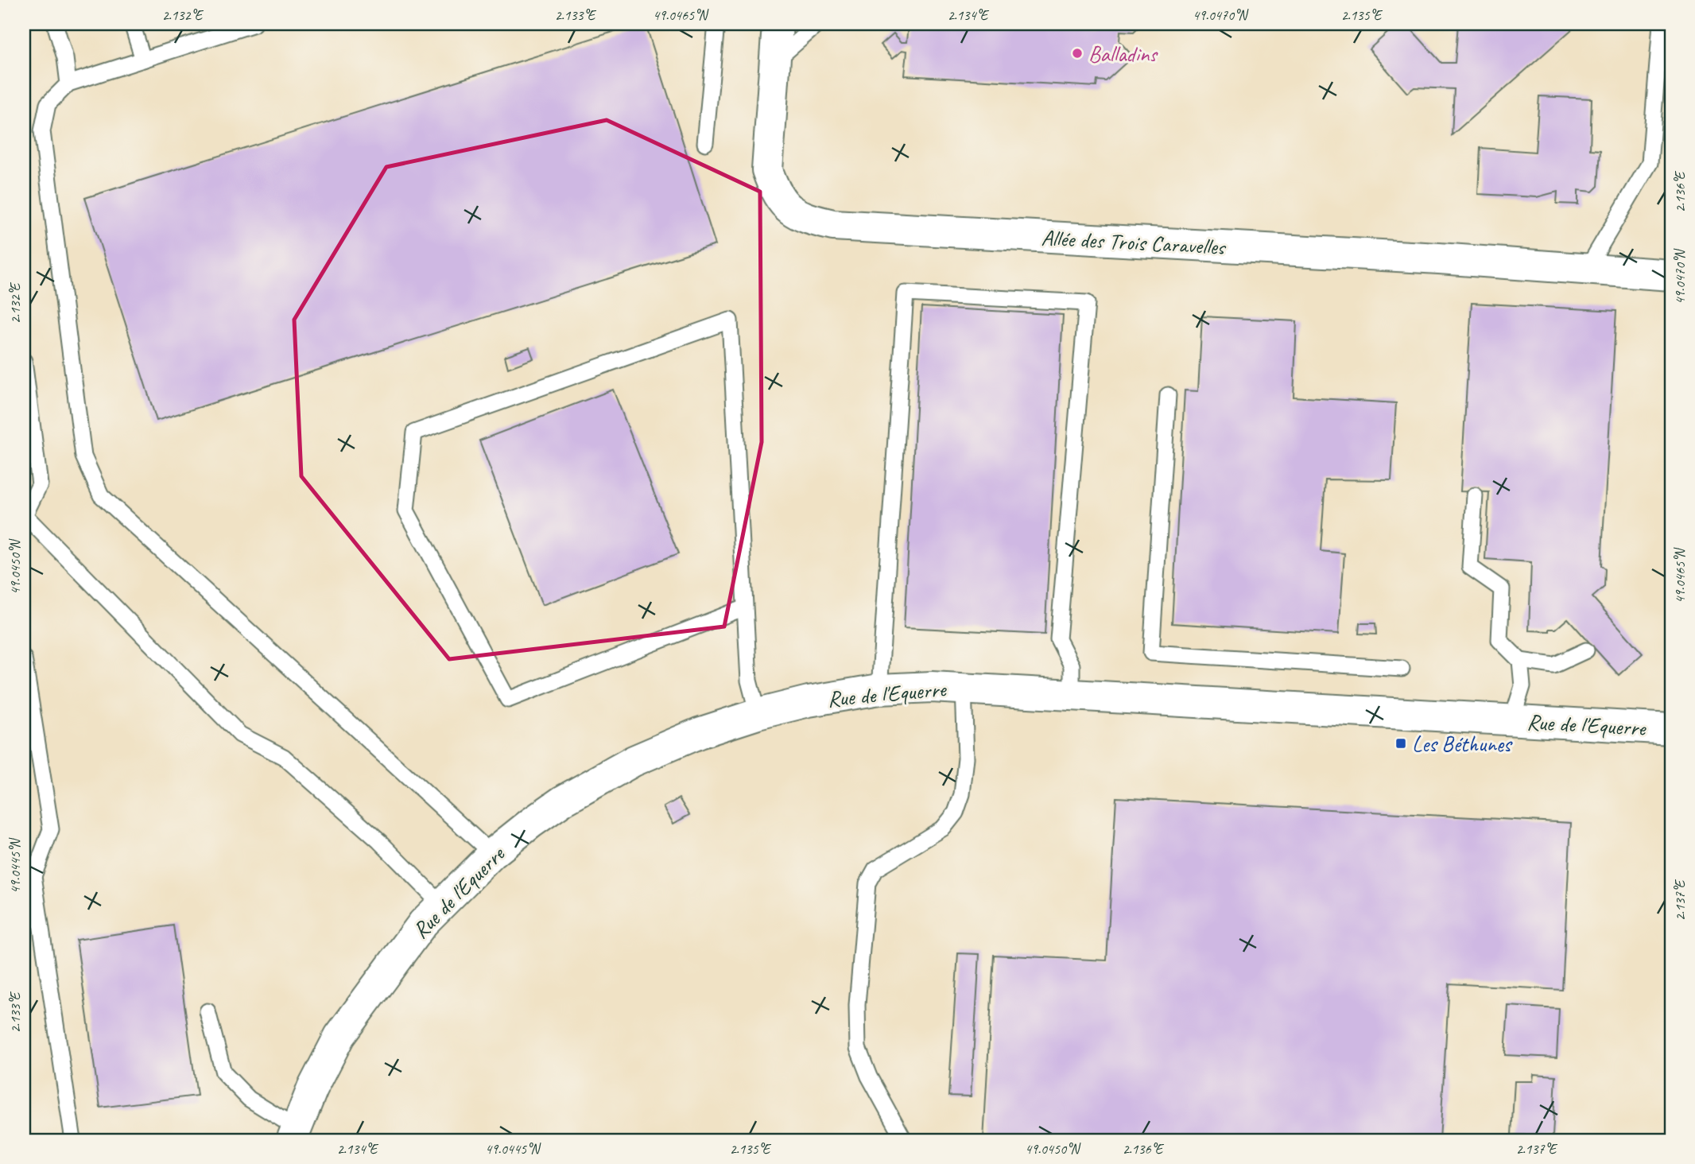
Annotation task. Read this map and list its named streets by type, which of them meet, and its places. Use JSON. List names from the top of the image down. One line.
{"streets":{"street":["Allée des Trois Caravelles","Rue de l'Equerre"]},"places":{"other":["Balladins"],"transit":["Les Béthunes"]},"coordinates":["2.132°E","2.133°E","49.0465°N","2.134°E","49.0470°N","2.135°E","2.136°E","49.0450°N","49.0445°N","2.137°E"]}
